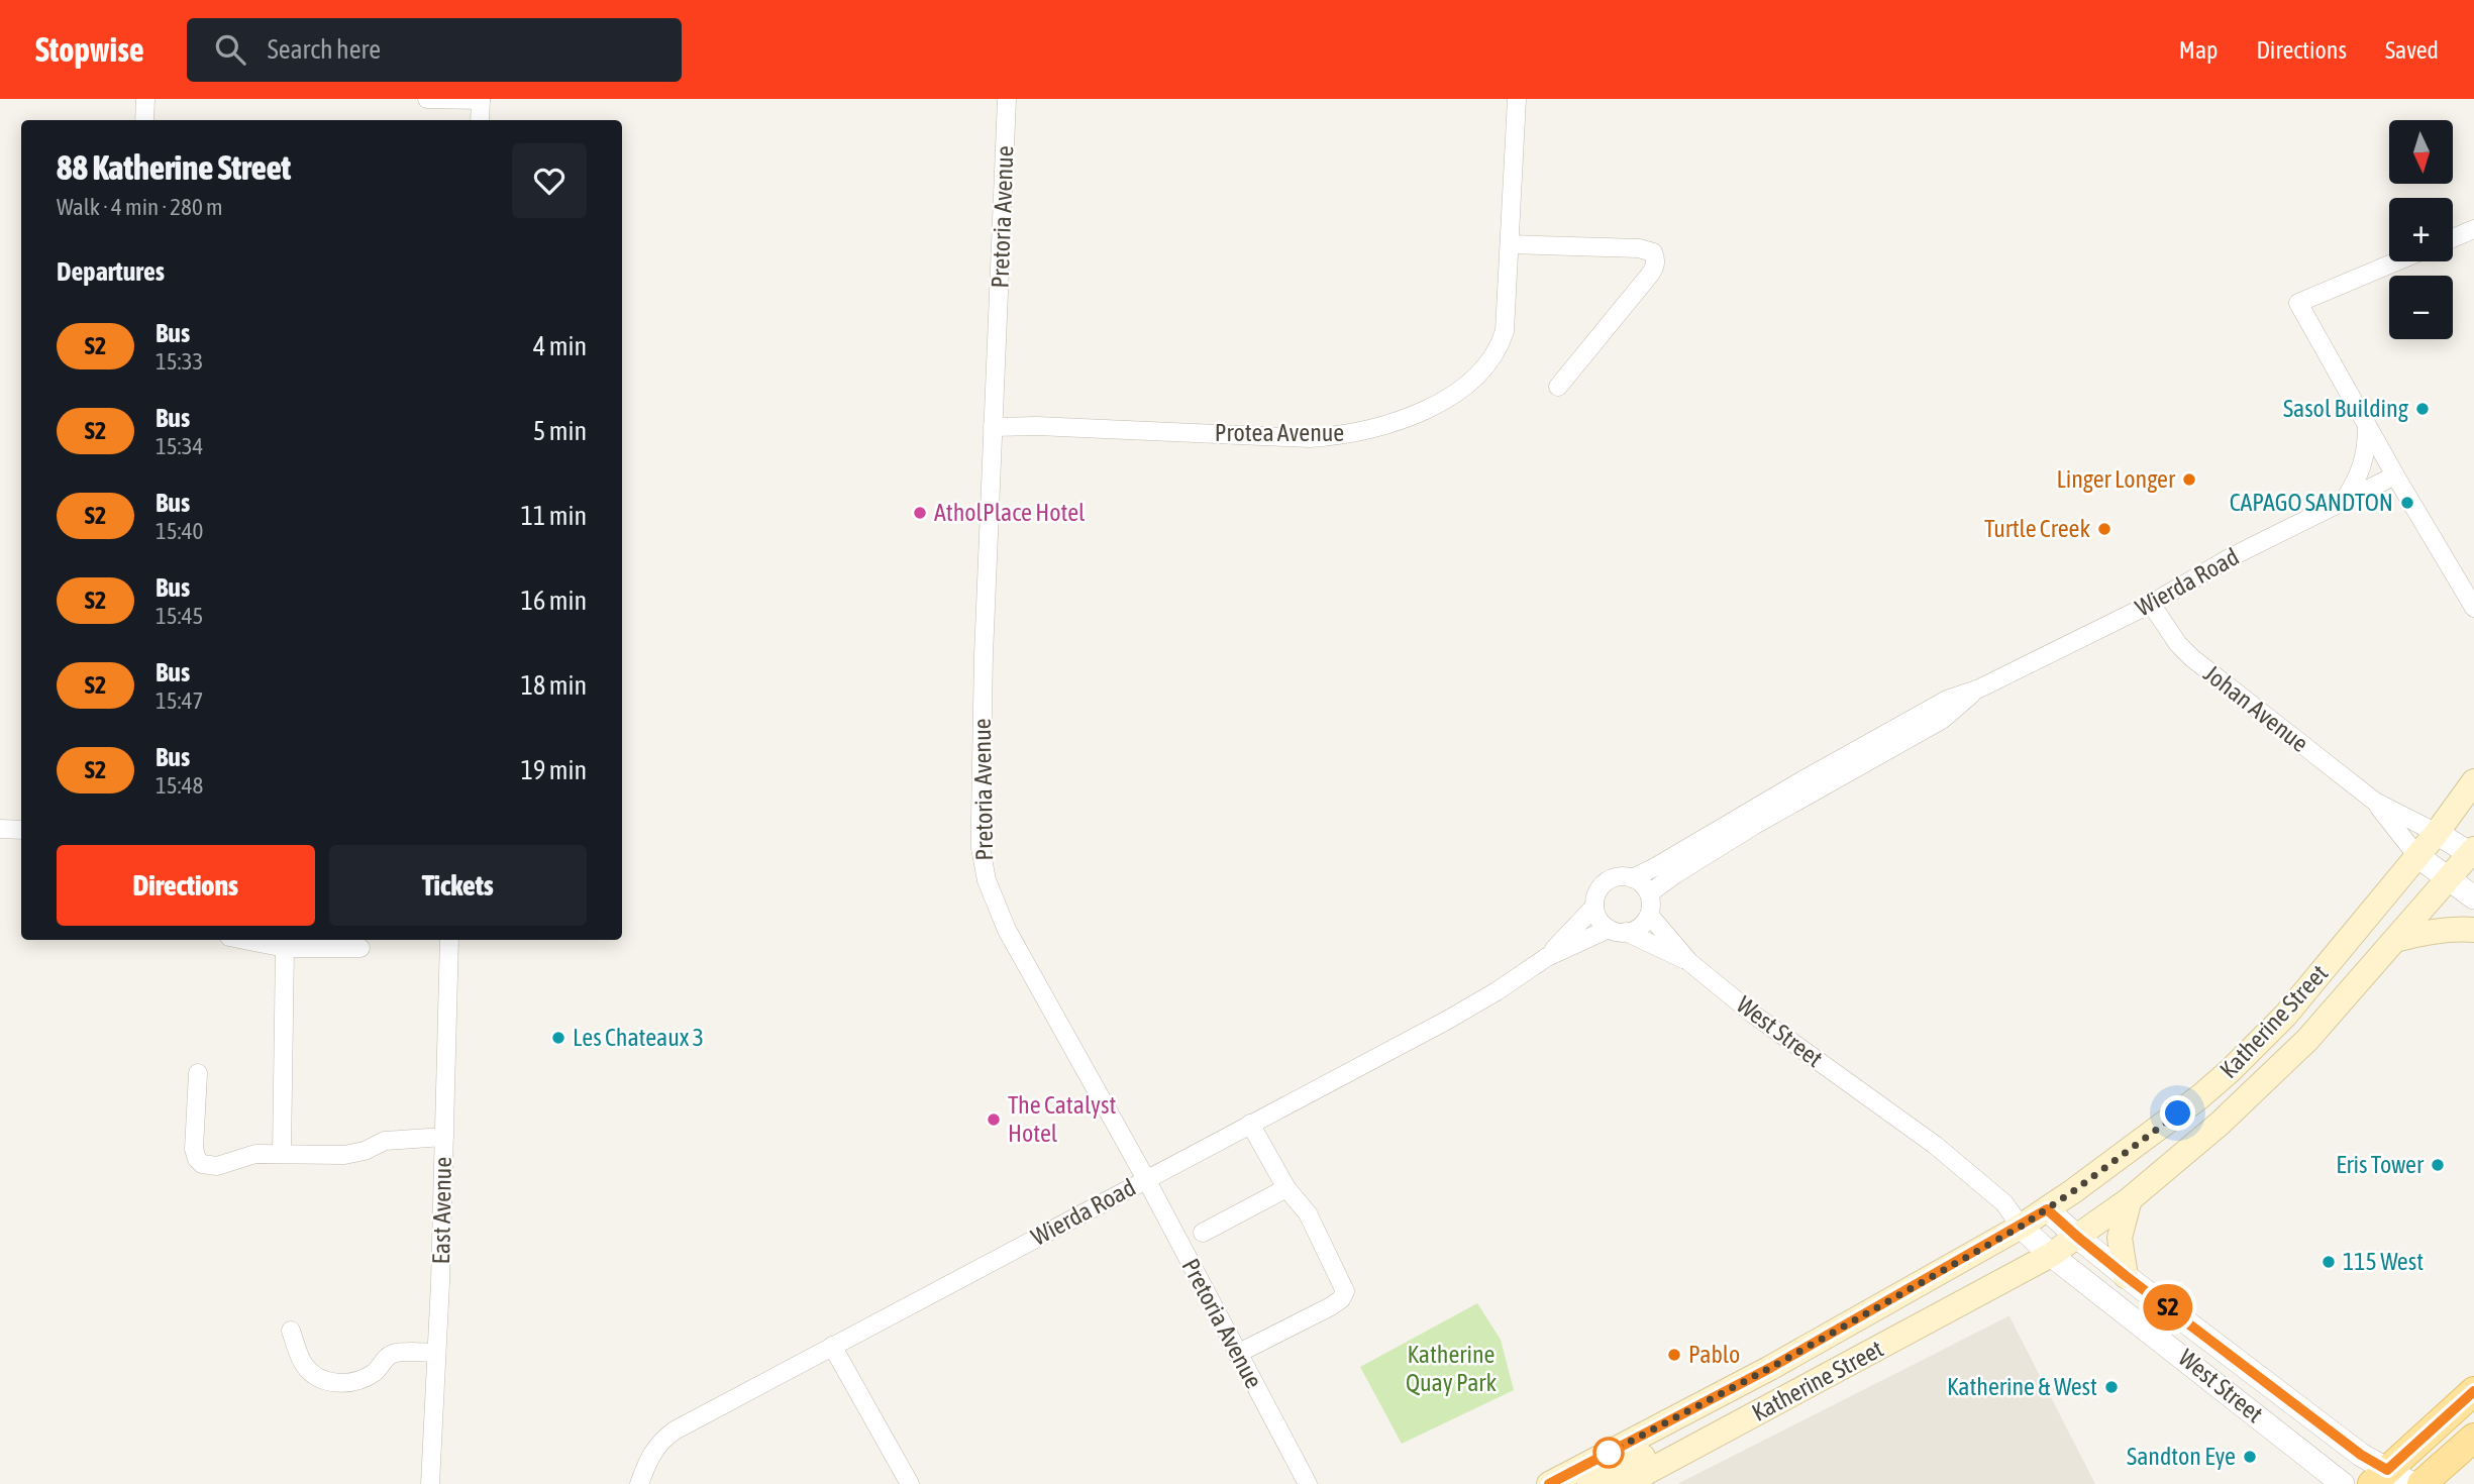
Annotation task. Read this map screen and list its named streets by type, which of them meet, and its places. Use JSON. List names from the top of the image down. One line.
{"streets":{"main road":["Katherine Street"],"street":["Pretoria Avenue","Protea Avenue","Wierda Road","Johan Avenue","West Street","East Avenue"]},"crossings":[["Pretoria Avenue","Protea Avenue"],["Pretoria Avenue","Wierda Road"],["Wierda Road","Johan Avenue"],["Wierda Road","West Street"],["Johan Avenue","Katherine Street"],["Katherine Street","West Street"]],"parks":["Katherine Quay Park"],"places":["Sasol Building","Linger Longer","CAPAGO SANDTON","AtholPlace Hotel","Turtle Creek","Les Chateaux 3","The Catalyst Hotel","Eris Tower","115 West","Pablo","Katherine & West","Sandton Eye"],"lines":["bus line S2"],"north":"bottom","page":{"header":"Stopwise","search":"Search here","nav":["Map","Directions","Saved"],"on_map":"S2","map_buttons":["+","−"],"heading":[["88 Katherine Street","Walk · 4 min · 280 m"],"Departures"],"list":[{"mark":"S2","name":"Bus","note":"15:33","value":"4 min"},{"mark":"S2","name":"Bus","note":"15:34","value":"5 min"},{"mark":"S2","name":"Bus","note":"15:40","value":"11 min"},{"mark":"S2","name":"Bus","note":"15:45","value":"16 min"},{"mark":"S2","name":"Bus","note":"15:47","value":"18 min"},{"mark":"S2","name":"Bus","note":"15:48","value":"19 min"}],"buttons":["Directions","Tickets"]}}
